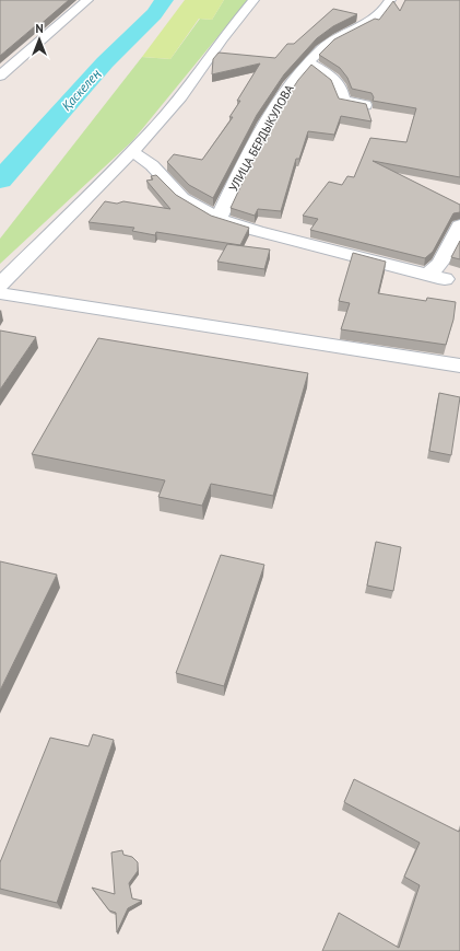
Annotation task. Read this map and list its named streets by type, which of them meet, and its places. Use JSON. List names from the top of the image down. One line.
{"streets":{"street":["УЛИЦА БЕРДЫКУЛОВА"]},"water":["Қаскелең"],"north":"top"}
